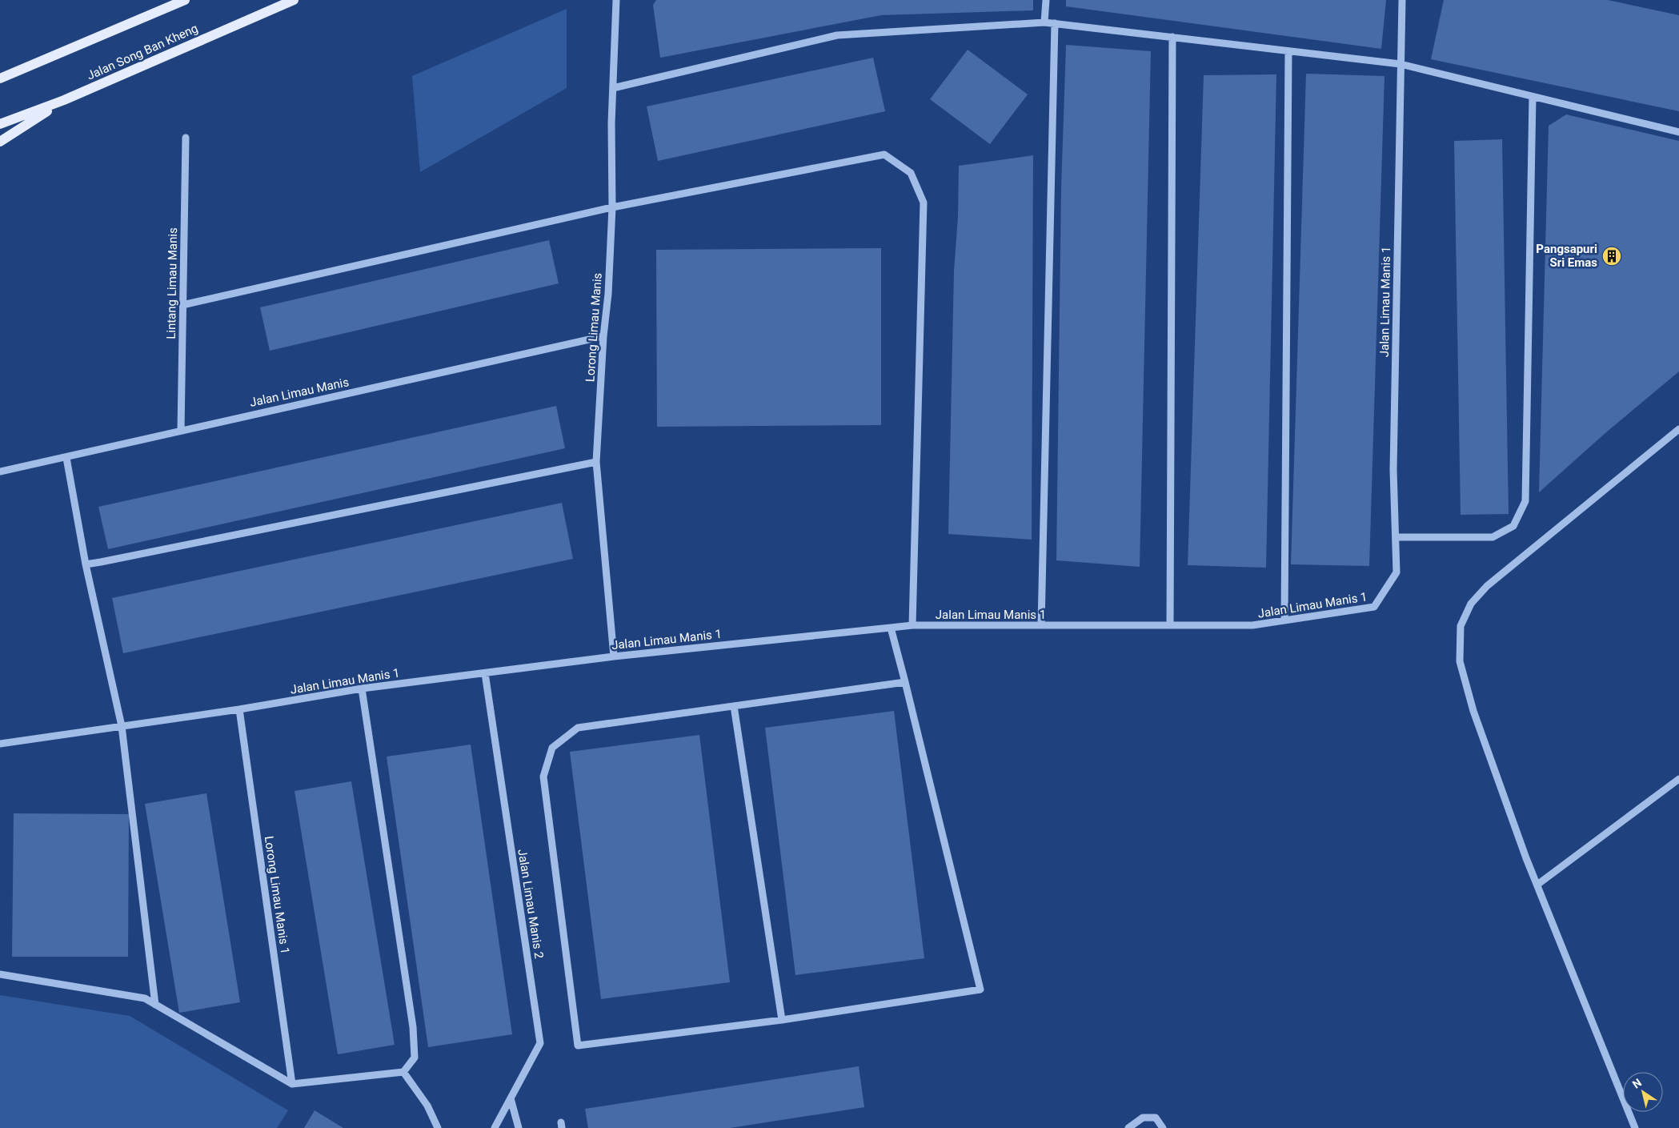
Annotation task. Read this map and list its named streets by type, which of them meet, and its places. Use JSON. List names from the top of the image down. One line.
{"streets":{"main road":["Jalan Song Ban Kheng"],"street":["Lintang Limau Manis","Jalan Limau Manis 1","Lorong Limau Manis","Jalan Limau Manis","Lorong Limau Manis 1","Jalan Limau Manis 2"]},"crossings":[["Lintang Limau Manis","Jalan Limau Manis"],["Jalan Limau Manis 1","Lorong Limau Manis"],["Jalan Limau Manis 1","Lorong Limau Manis 1"],["Jalan Limau Manis 1","Jalan Limau Manis 2"],["Lorong Limau Manis","Jalan Limau Manis"]],"places":{"building":["Pangsapuri Sri Emas"]},"north":"top left"}
